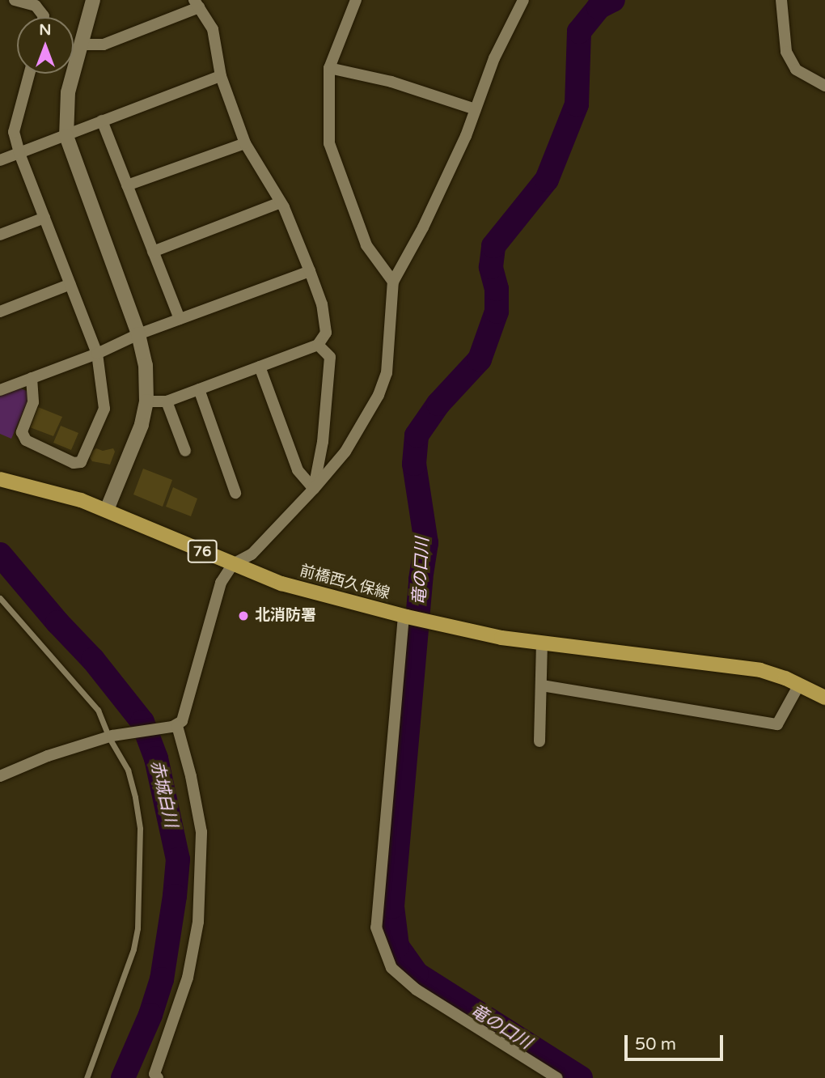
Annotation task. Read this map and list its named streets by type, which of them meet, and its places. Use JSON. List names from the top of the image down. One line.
{"streets":{"main road":["76","前橋西久保線"]},"water":["竜の口川","赤城白川"],"places":["北消防署"],"scale_bar":"50 m","north":"top"}
